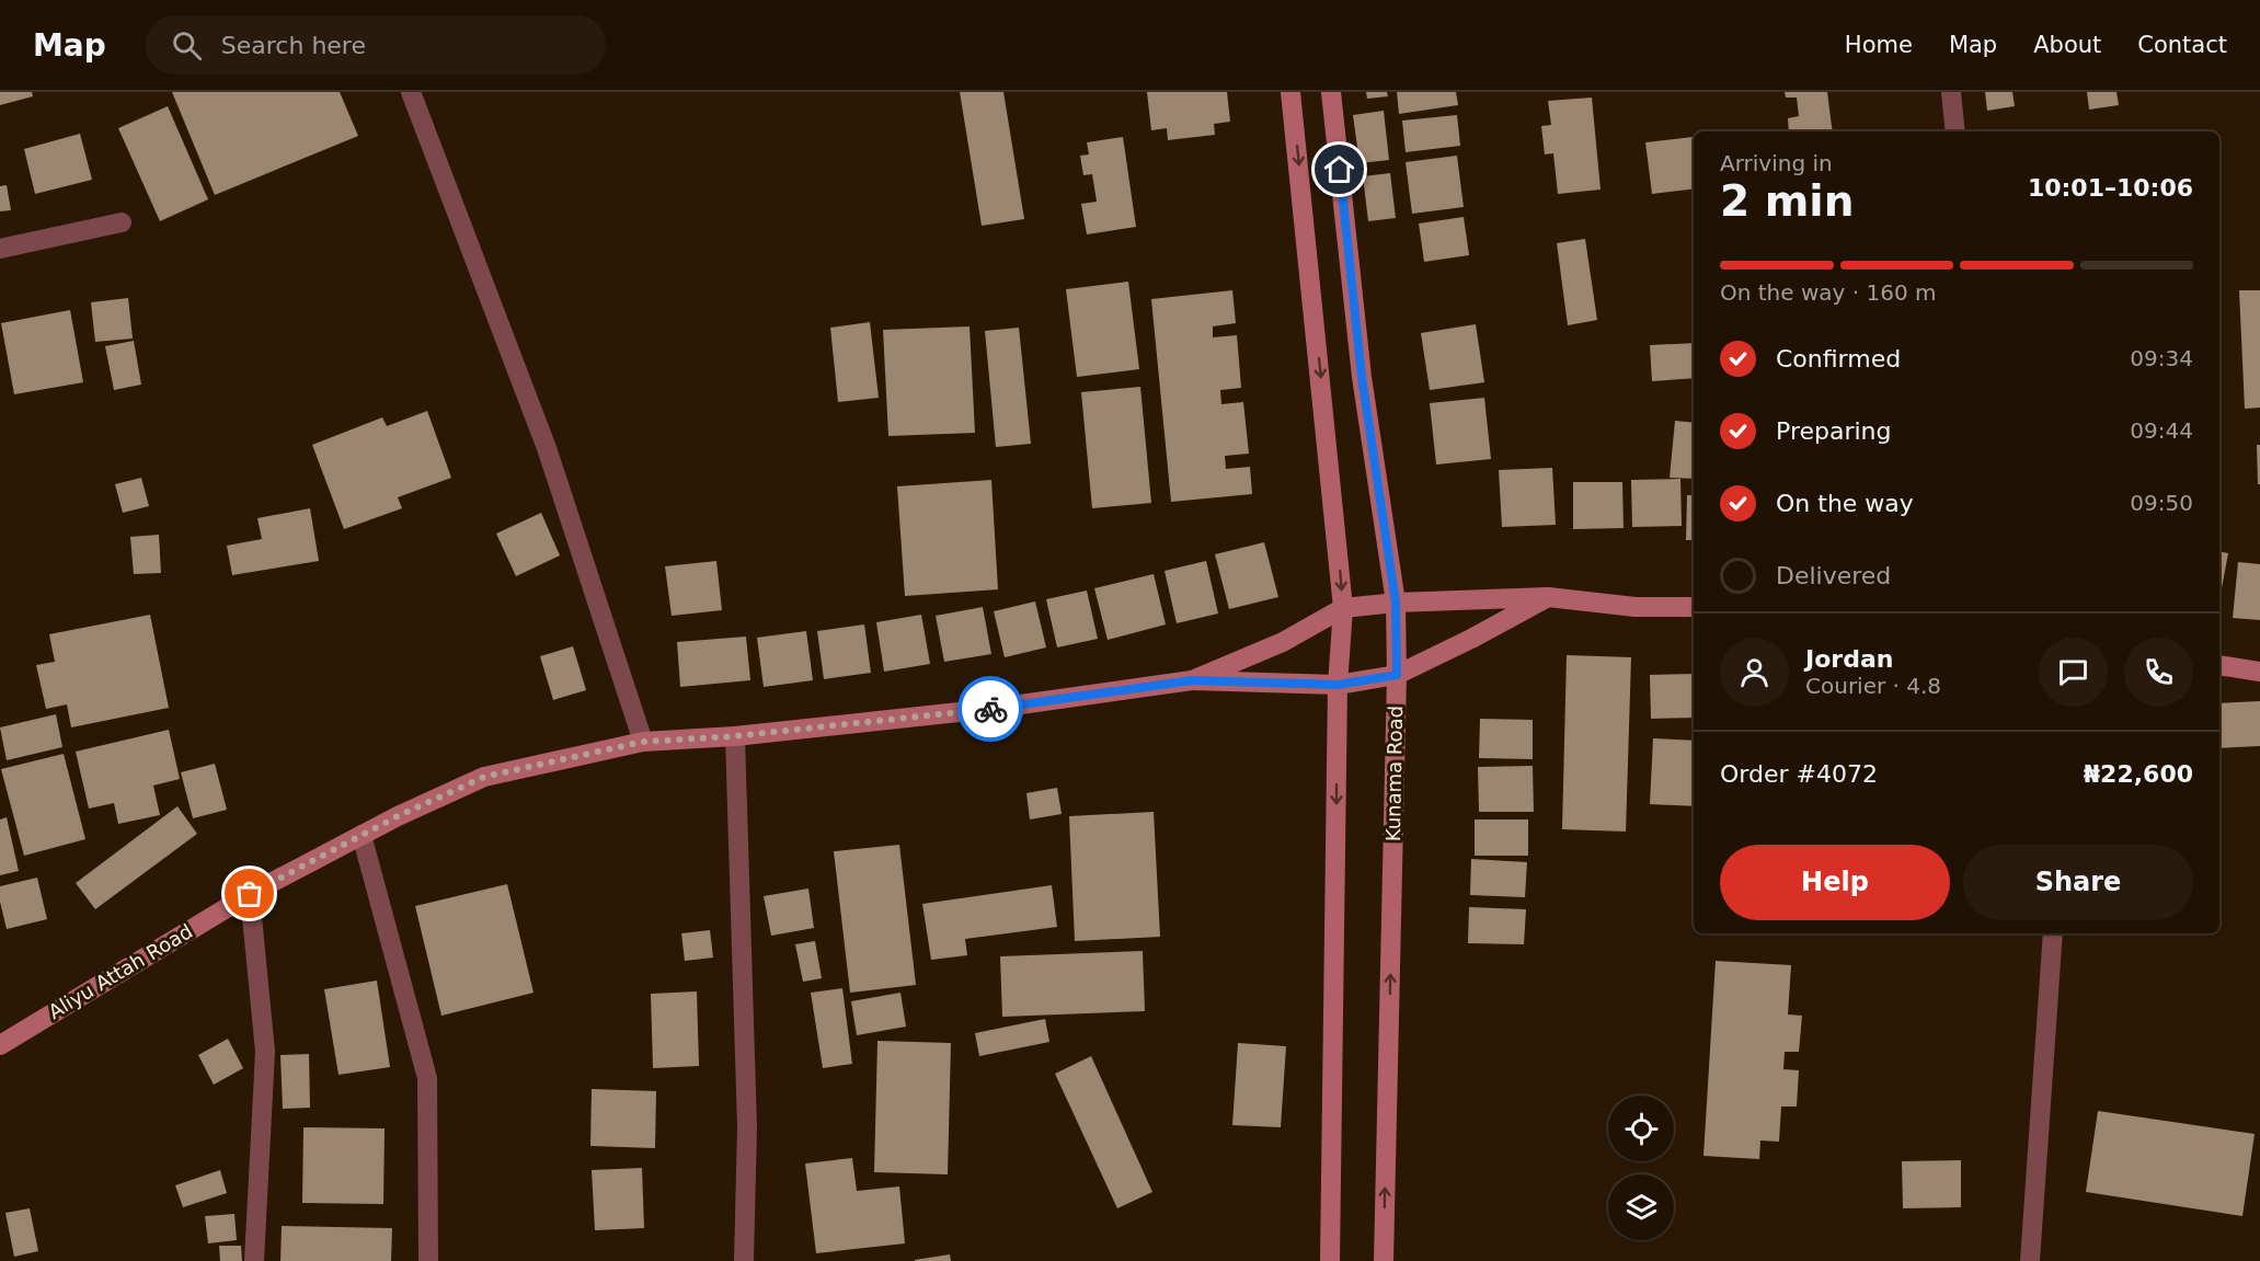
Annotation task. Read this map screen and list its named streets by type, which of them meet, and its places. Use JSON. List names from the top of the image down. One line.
{"streets":{"main road":["Kunama Road","Aliyu Attah Road"]},"crossings":[["Kunama Road","Aliyu Attah Road"]],"page":{"header":"Map","search":"Search here","nav":["Home","Map","About","Contact"],"heading":["2 min","Arriving in","10:01–10:06"],"panel":["Jordan","Courier · 4.8","Order #4072","₦22,600"],"bar":"On the way · 160 m","list":[["Confirmed","09:34"],["Preparing","09:44"],["On the way","09:50"],"Delivered"],"buttons":["Help","Share"]}}
